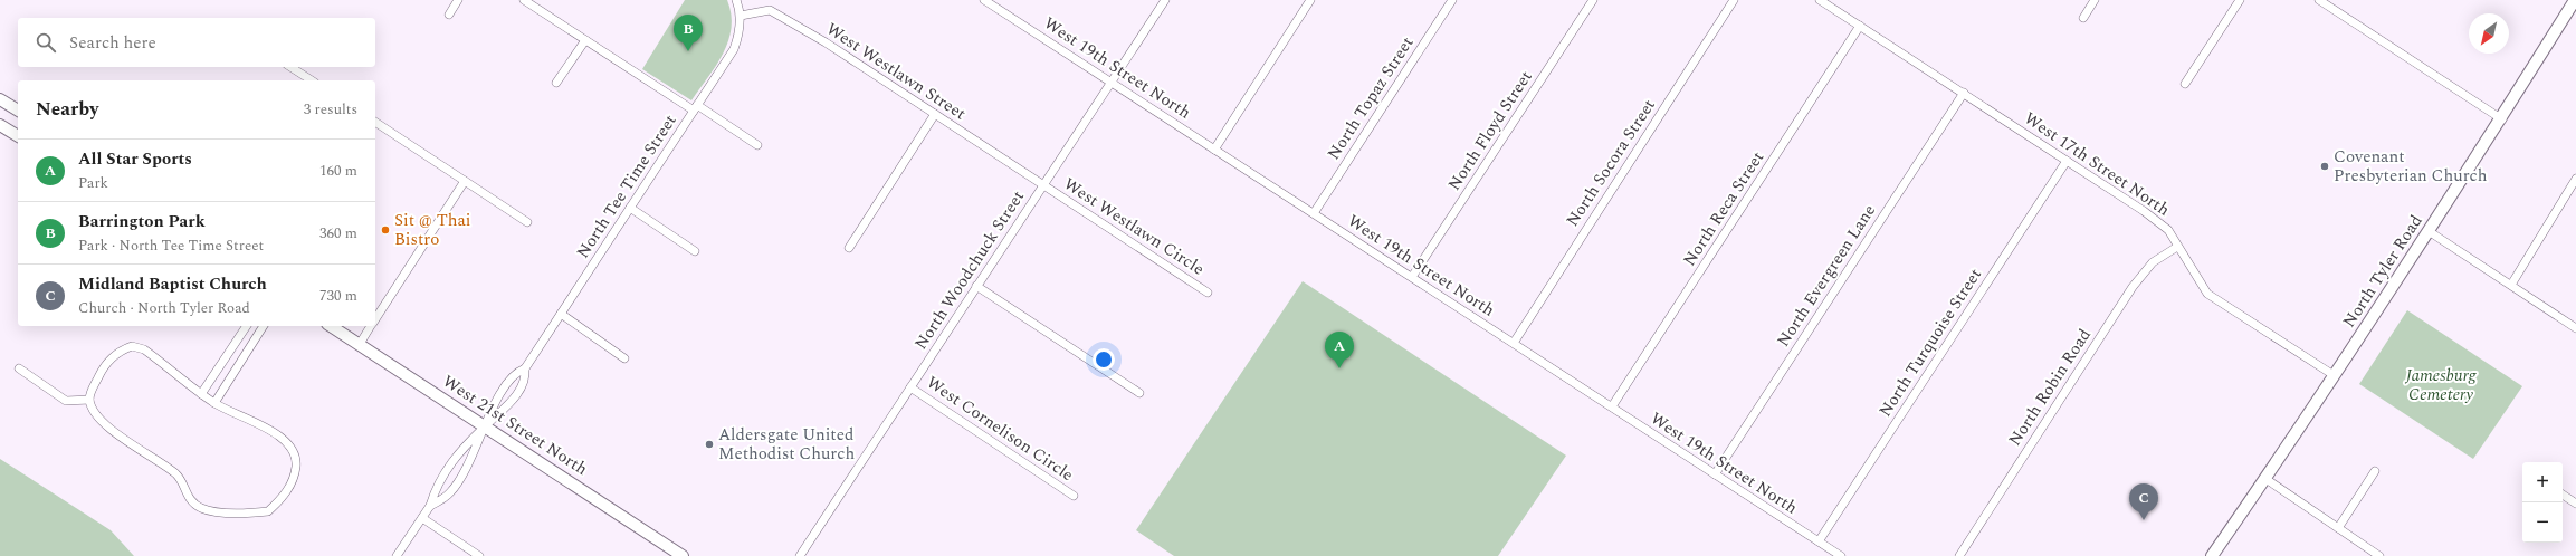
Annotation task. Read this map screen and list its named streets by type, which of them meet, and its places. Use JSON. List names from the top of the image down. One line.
{"streets":{"main road":["North Tyler Road","West 21st Street North"],"street":["West 19th Street North","West Westlawn Street","North Topaz Street","North Floyd Street","North Socora Street","West 17th Street North","North Tee Time Street","North Reca Street","West Westlawn Circle","North Woodchuck Street","North Evergreen Lane","North Turquoise Street","North Robin Road","West Cornelison Circle"]},"crossings":[["West 19th Street North","North Topaz Street"],["West 19th Street North","North Floyd Street"],["West 19th Street North","North Socora Street"],["West 19th Street North","North Reca Street"],["West 19th Street North","North Woodchuck Street"],["West 19th Street North","North Evergreen Lane"],["West 19th Street North","North Turquoise Street"],["West Westlawn Street","North Tee Time Street"],["West Westlawn Street","West Westlawn Circle"],["West Westlawn Street","North Woodchuck Street"],["West 17th Street North","North Reca Street"],["West 17th Street North","North Tyler Road"],["West 17th Street North","North Evergreen Lane"],["West 17th Street North","North Turquoise Street"],["West 17th Street North","North Robin Road"],["North Tee Time Street","West 21st Street North"],["West Westlawn Circle","North Woodchuck Street"],["North Woodchuck Street","West Cornelison Circle"]],"parks":["Jamesburg Cemetery"],"places":["Covenant Presbyterian Church","Sit @ Thai Bistro","Aldersgate United Methodist Church"],"north":"bottom left","page":{"pins":["B","A","C"],"search":"Search here","heading":["Nearby","3 results"],"list":[{"mark":"A","name":"All Star Sports","note":"Park","value":"160 m"},{"mark":"B","name":"Barrington Park","note":"Park · North Tee Time Street","value":"360 m"},{"mark":"C","name":"Midland Baptist Church","note":"Church · North Tyler Road","value":"730 m"}],"map_buttons":["+","−"]}}
